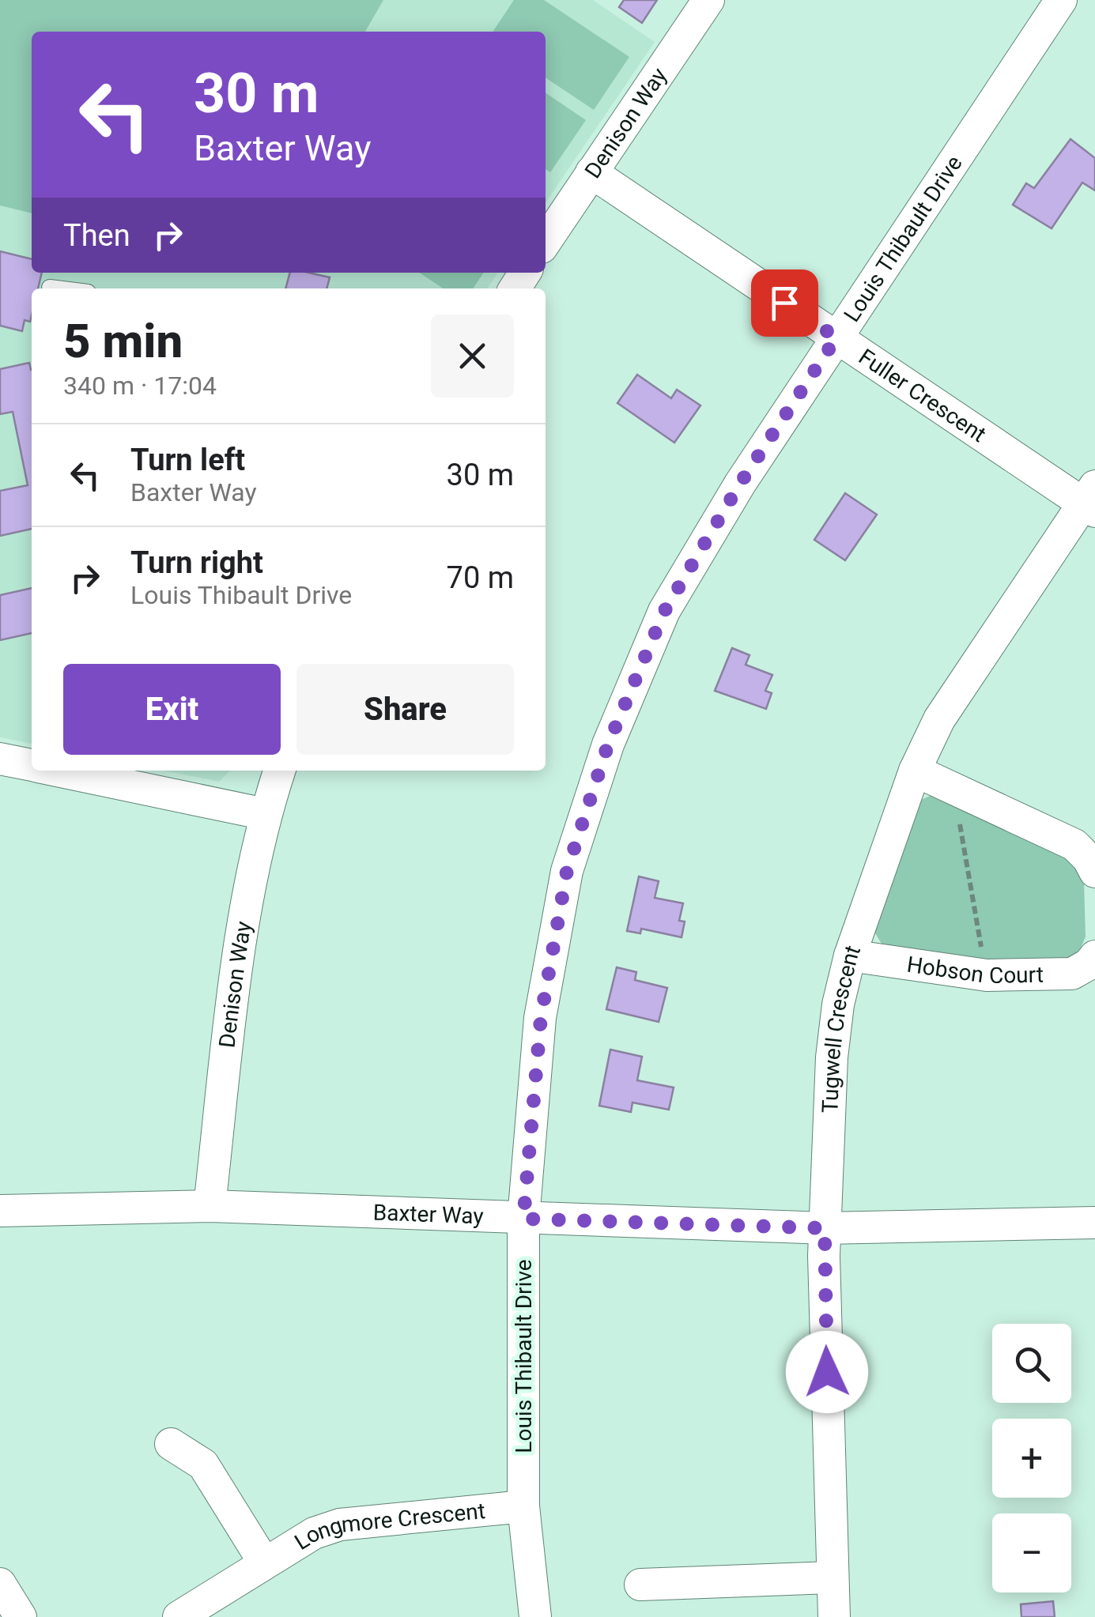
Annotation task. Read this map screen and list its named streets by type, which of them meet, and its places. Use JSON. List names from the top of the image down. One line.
{"streets":{"street":["Denison Way","Louis Thibault Drive","Fuller Crescent","Hobson Court","Tugwell Crescent","Baxter Way","Longmore Crescent"]},"crossings":[["Denison Way","Fuller Crescent"],["Denison Way","Baxter Way"],["Louis Thibault Drive","Fuller Crescent"],["Louis Thibault Drive","Baxter Way"],["Louis Thibault Drive","Longmore Crescent"],["Fuller Crescent","Tugwell Crescent"],["Hobson Court","Tugwell Crescent"],["Tugwell Crescent","Baxter Way"]],"page":{"turn":["30 m","Baxter Way"],"then":"Then","heading":["5 min","340 m · 17:04"],"list":[{"name":"Turn left","note":"Baxter Way","value":"30 m"},{"name":"Turn right","note":"Louis Thibault Drive","value":"70 m"}],"buttons":["Exit","Share"],"map_buttons":["+","−"]}}
